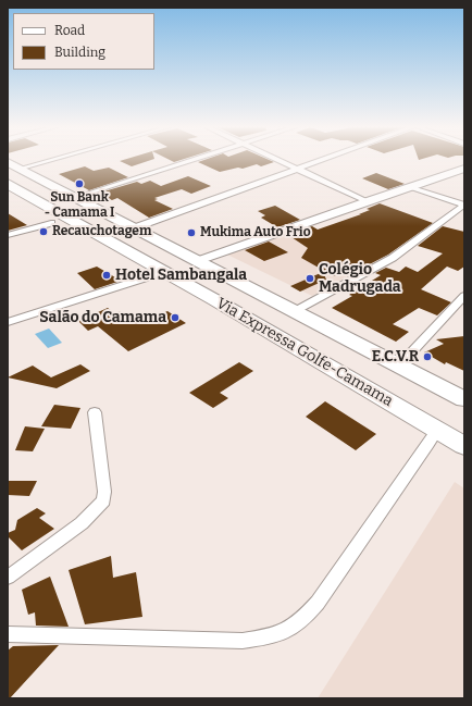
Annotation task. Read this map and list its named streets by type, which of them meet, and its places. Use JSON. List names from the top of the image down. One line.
{"streets":{"highway":["Via Expressa Golfe-Camama"]},"places":["Sun Bank - Camama I","Recauchotagem","Mukima Auto Frio","Hotel Sambangala","Colégio Madrugada","Salão do Camama","E.C.V.R"],"legend":["Road","Building"]}
